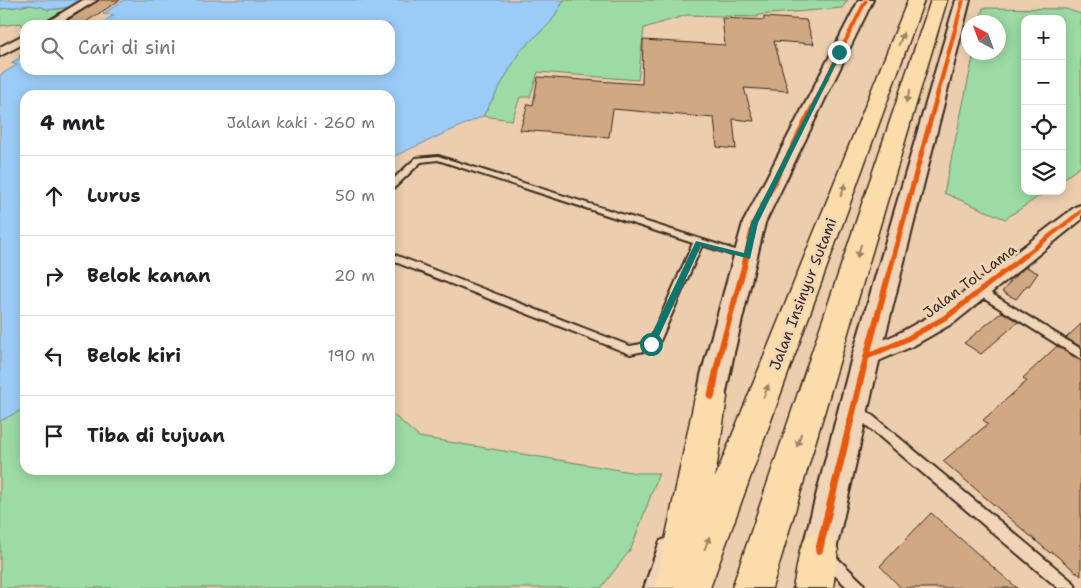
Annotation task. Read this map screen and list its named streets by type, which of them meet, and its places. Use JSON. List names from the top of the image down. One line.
{"streets":{"highway":["Jalan Insinyur Sutami"],"street":["Jalan Tol Lama"]},"north":"top left","page":{"map_buttons":["+","−"],"search":"Cari di sini","heading":["4 mnt","Jalan kaki · 260 m"],"list":[["Lurus","50 m"],["Belok kanan","20 m"],["Belok kiri","190 m"],"Tiba di tujuan"]}}
